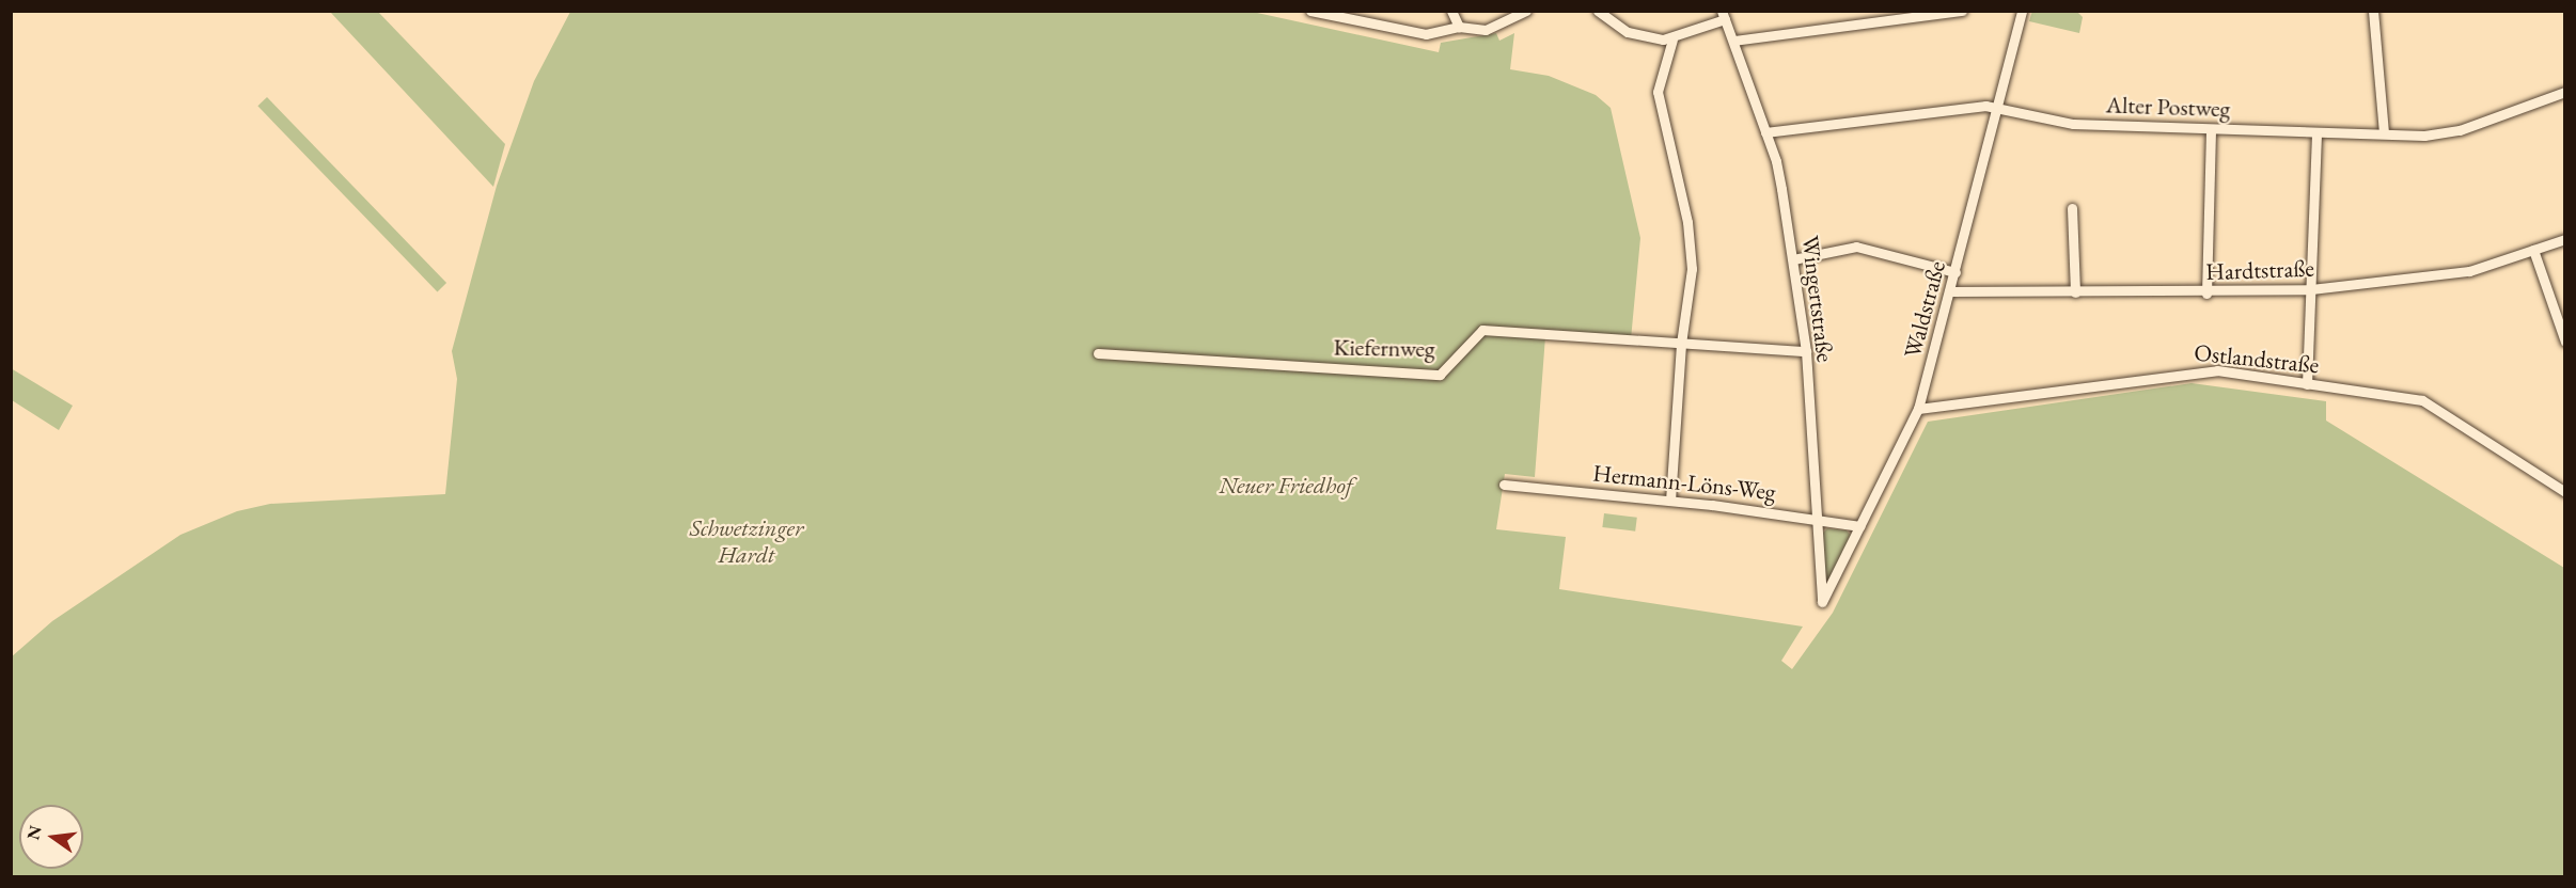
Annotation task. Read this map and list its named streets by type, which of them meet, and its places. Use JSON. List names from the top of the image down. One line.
{"streets":{"street":["Alter Postweg","Hardtstraße","Wingertstraße","Waldstraße","Kiefernweg","Ostlandstraße","Hermann-Löns-Weg"]},"crossings":[["Alter Postweg","Wingertstraße"],["Alter Postweg","Waldstraße"],["Hardtstraße","Waldstraße"],["Wingertstraße","Waldstraße"],["Wingertstraße","Kiefernweg"],["Wingertstraße","Hermann-Löns-Weg"],["Waldstraße","Ostlandstraße"],["Waldstraße","Hermann-Löns-Weg"]],"parks":["Neuer Friedhof","Schwetzinger Hardt"],"north":"left"}
